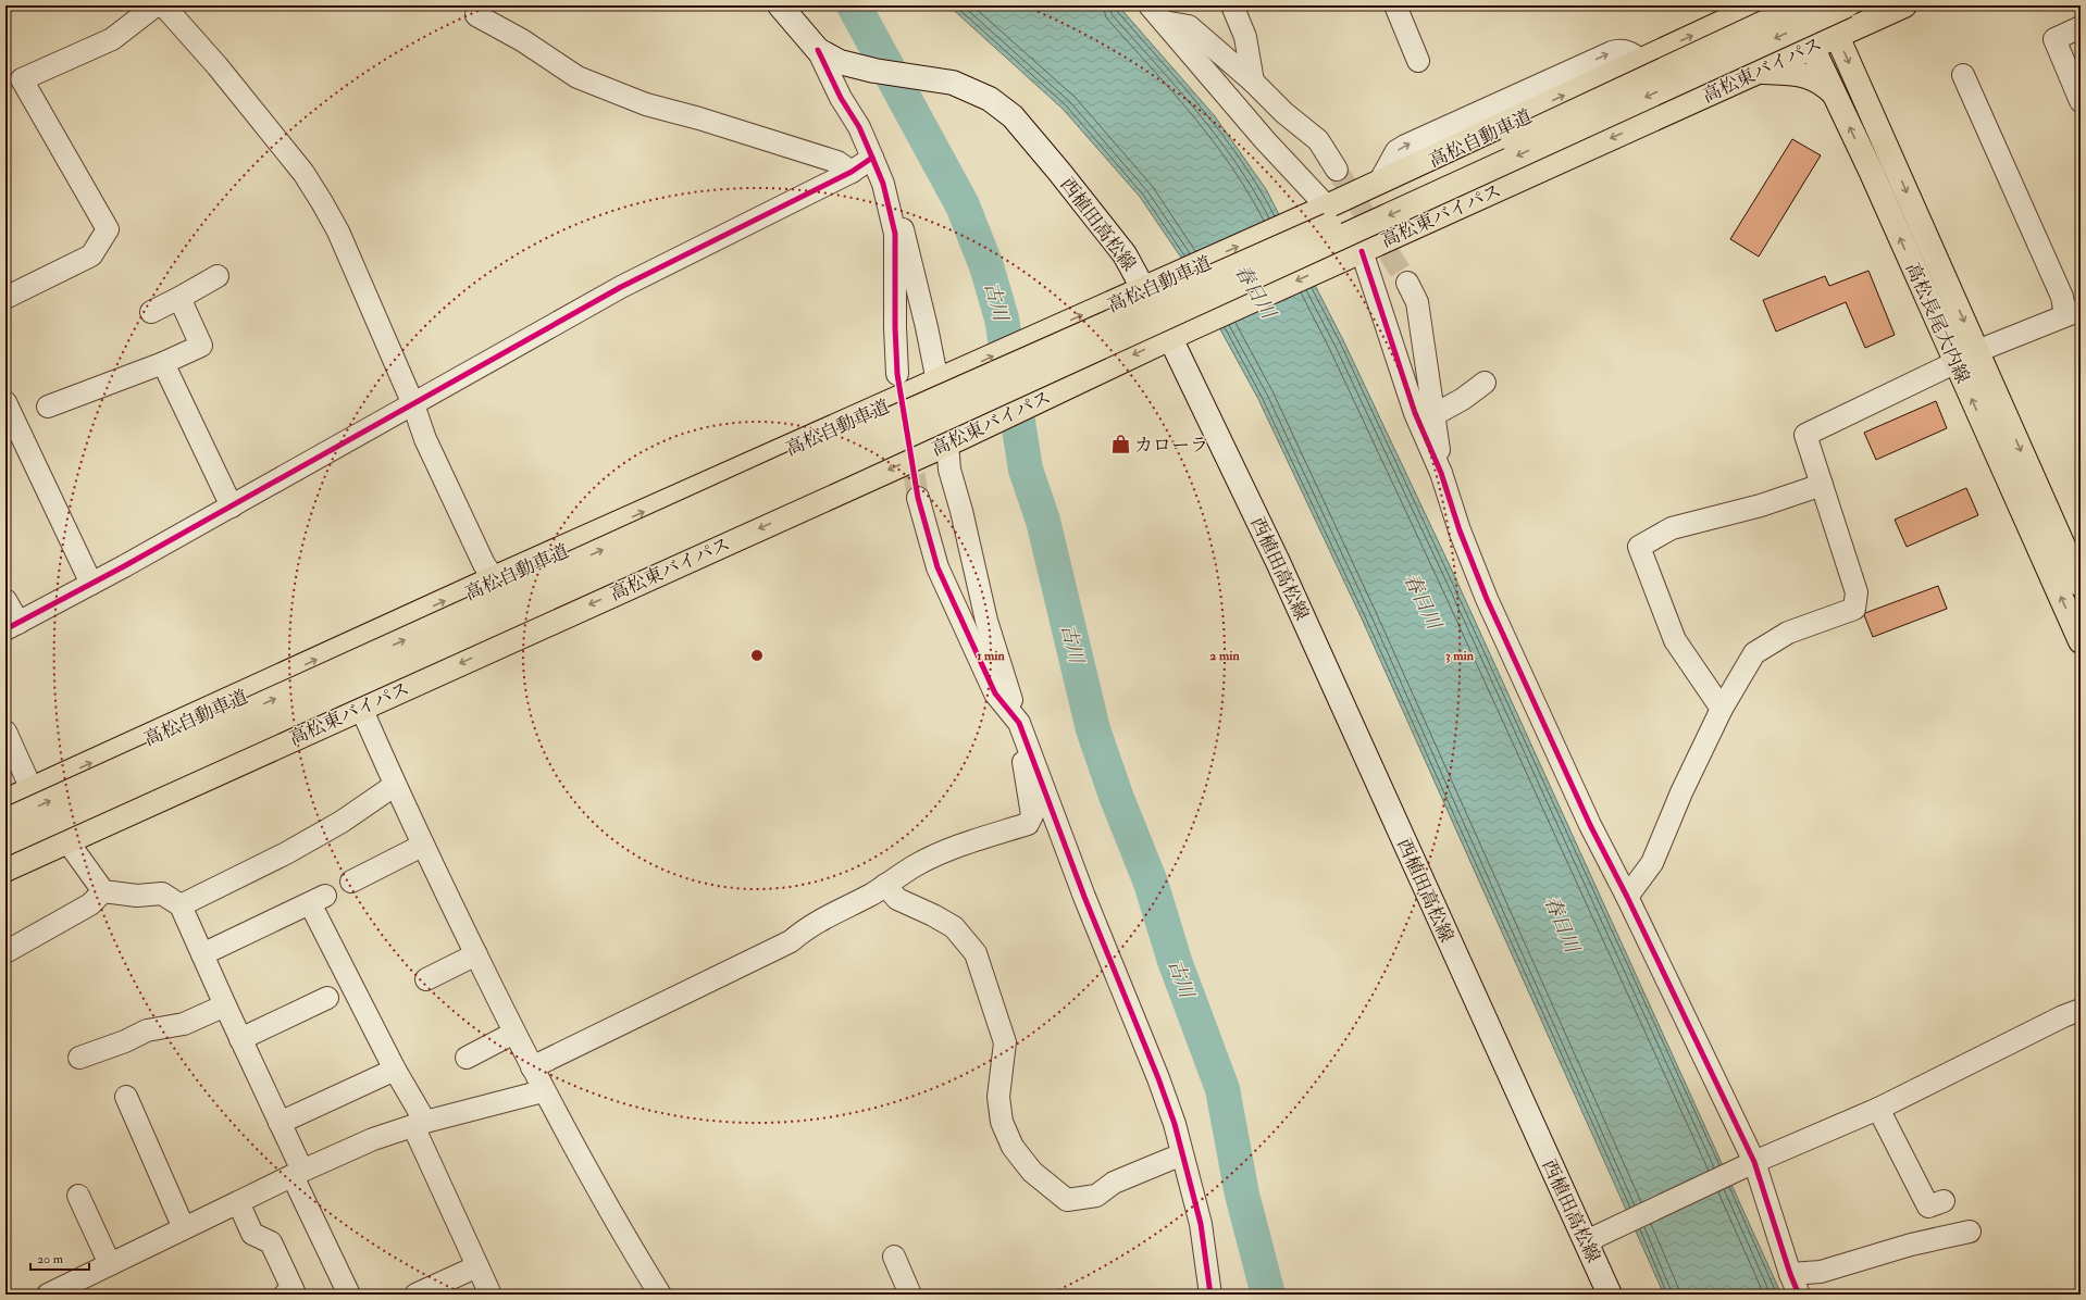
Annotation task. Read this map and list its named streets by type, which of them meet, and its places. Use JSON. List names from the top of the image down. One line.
{"streets":{"main road":["高松東バイパス","高松自動車道","西植田高松線","高松長尾大内線"]},"crossings":[["高松東バイパス","西植田高松線"],["高松東バイパス","高松長尾大内線"]],"water":["春日川","古川"],"places":{"shop":["カローラ"]},"scale_bar":"20 m","rings":["1 min","2 min","3 min"]}
